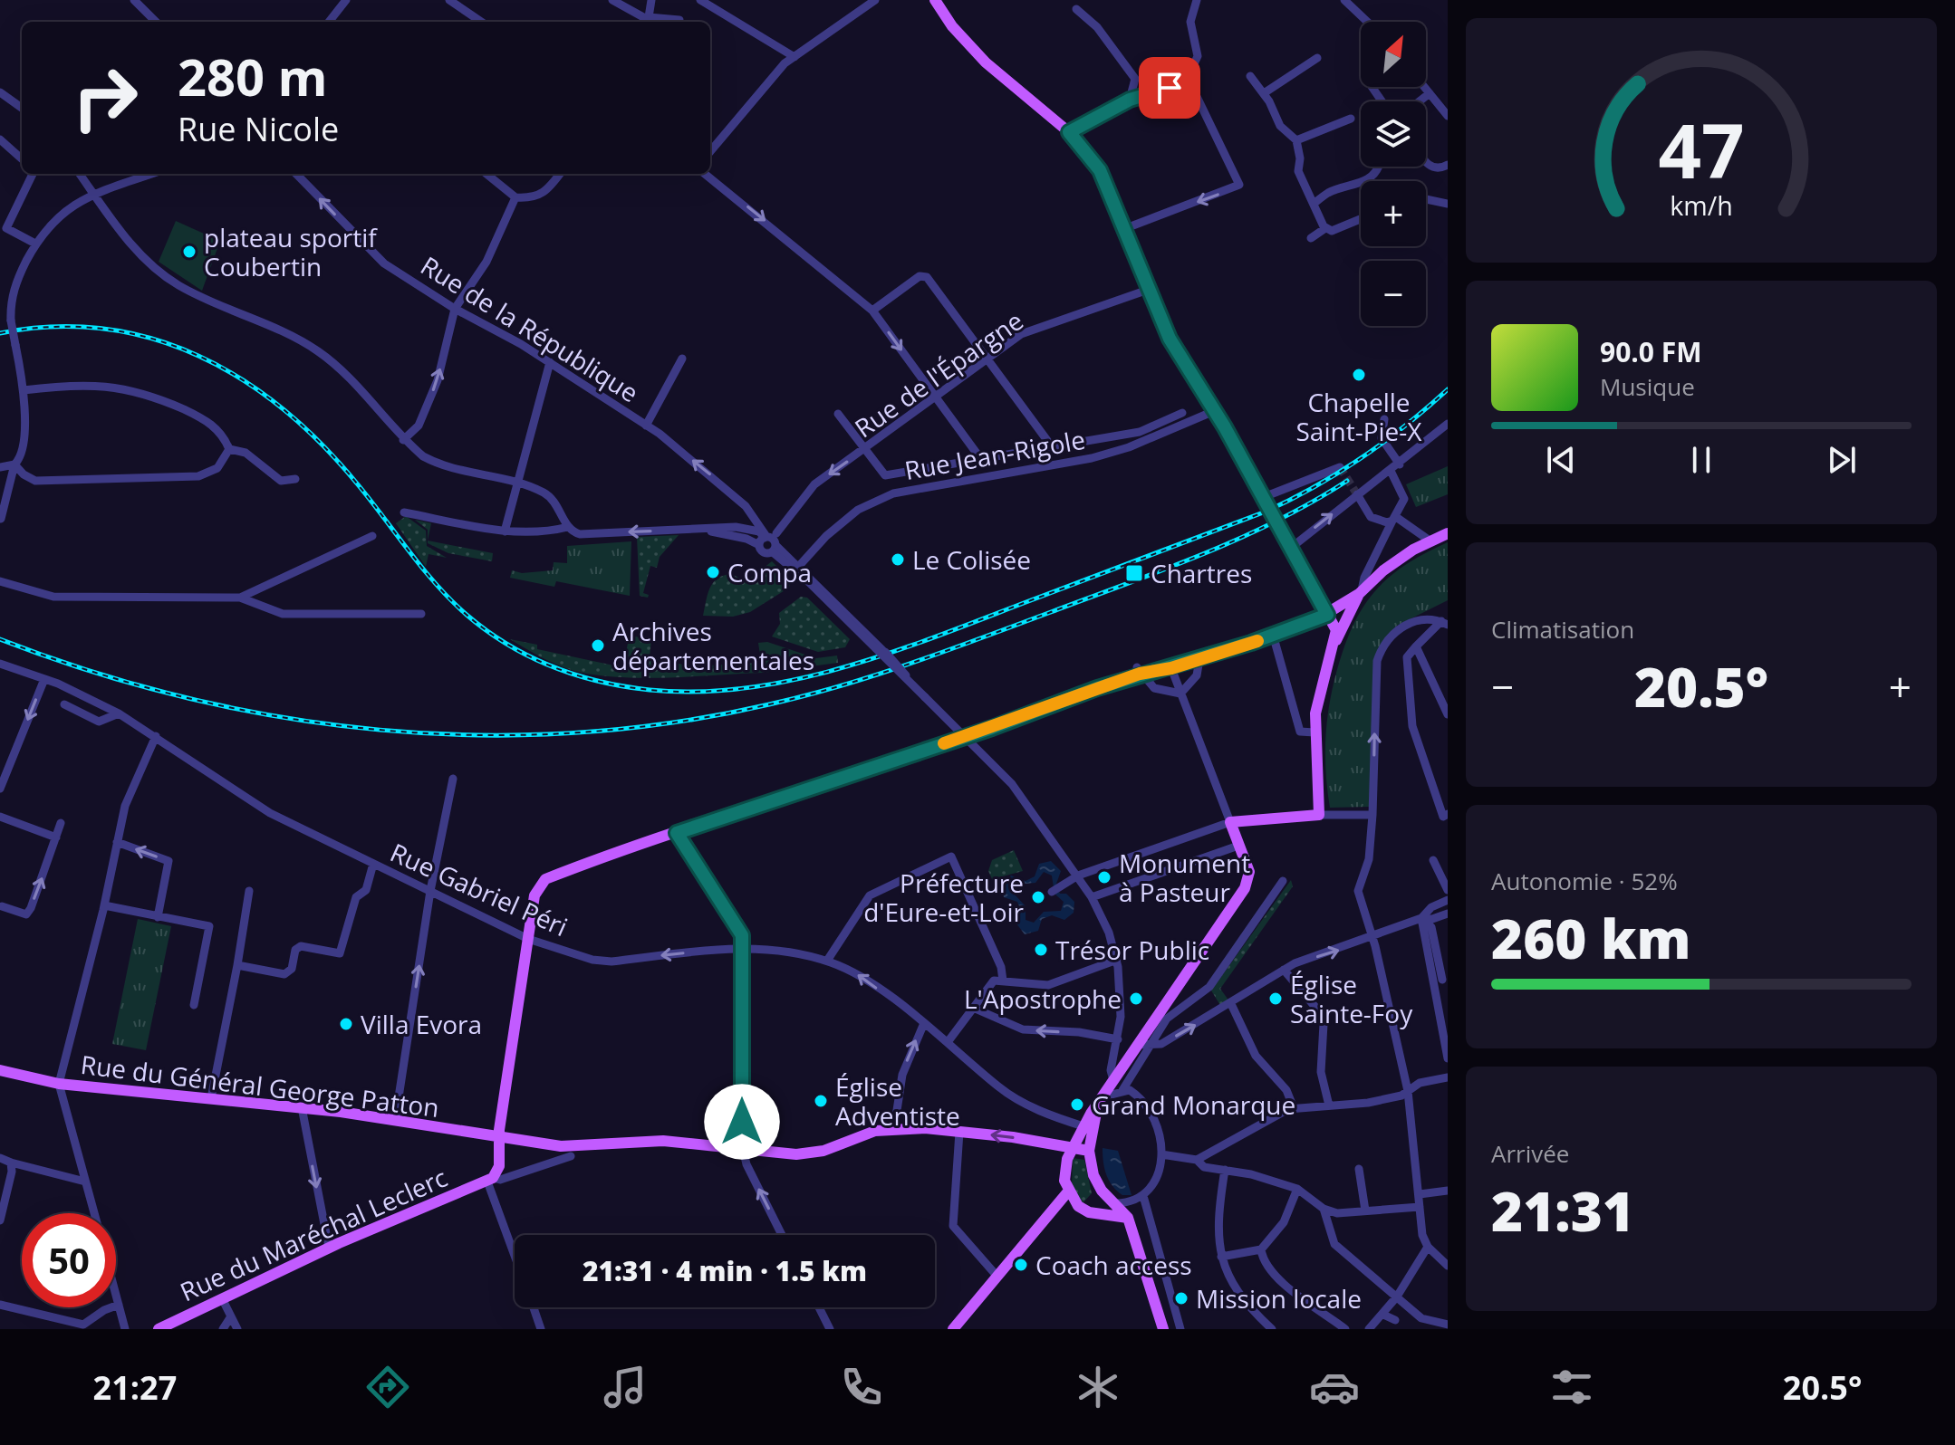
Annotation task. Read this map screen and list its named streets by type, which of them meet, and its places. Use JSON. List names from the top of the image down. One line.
{"streets":{"main road":["Rue du Général George Patton","Rue du Maréchal Leclerc"],"street":["Rue de la République","Rue de l'Épargne","Rue Jean-Rigole","Rue Gabriel Péri"]},"crossings":[["Rue de la République","Rue de l'Épargne"]],"one_way":["Rue de la République"],"places":{"other":["plateau sportif Coubertin","Chapelle Saint-Pie-X","Le Colisée","Compa","Archives départementales","Monument à Pasteur","Préfecture d'Eure-et-Loir","Trésor Public","L'Apostrophe","Église Sainte-Foy","Villa Evora","Église Adventiste","Grand Monarque","Coach access","Mission locale"],"transit":["Chartres"]},"north":"top right","page":{"map_buttons":["+","−"],"turn":["280 m","Rue Nicole"],"song":["90.0 FM","Musique"],"tile":["Climatisation",["Autonomie · 52%","260 km"],["Arrivée","21:31"]],"heat":["−","20.5°","+"],"limit":"50","trip":"21:31 · 4 min · 1.5 km","tabs":["21:27","20.5°"],"gauge":["47","km/h"]}}
